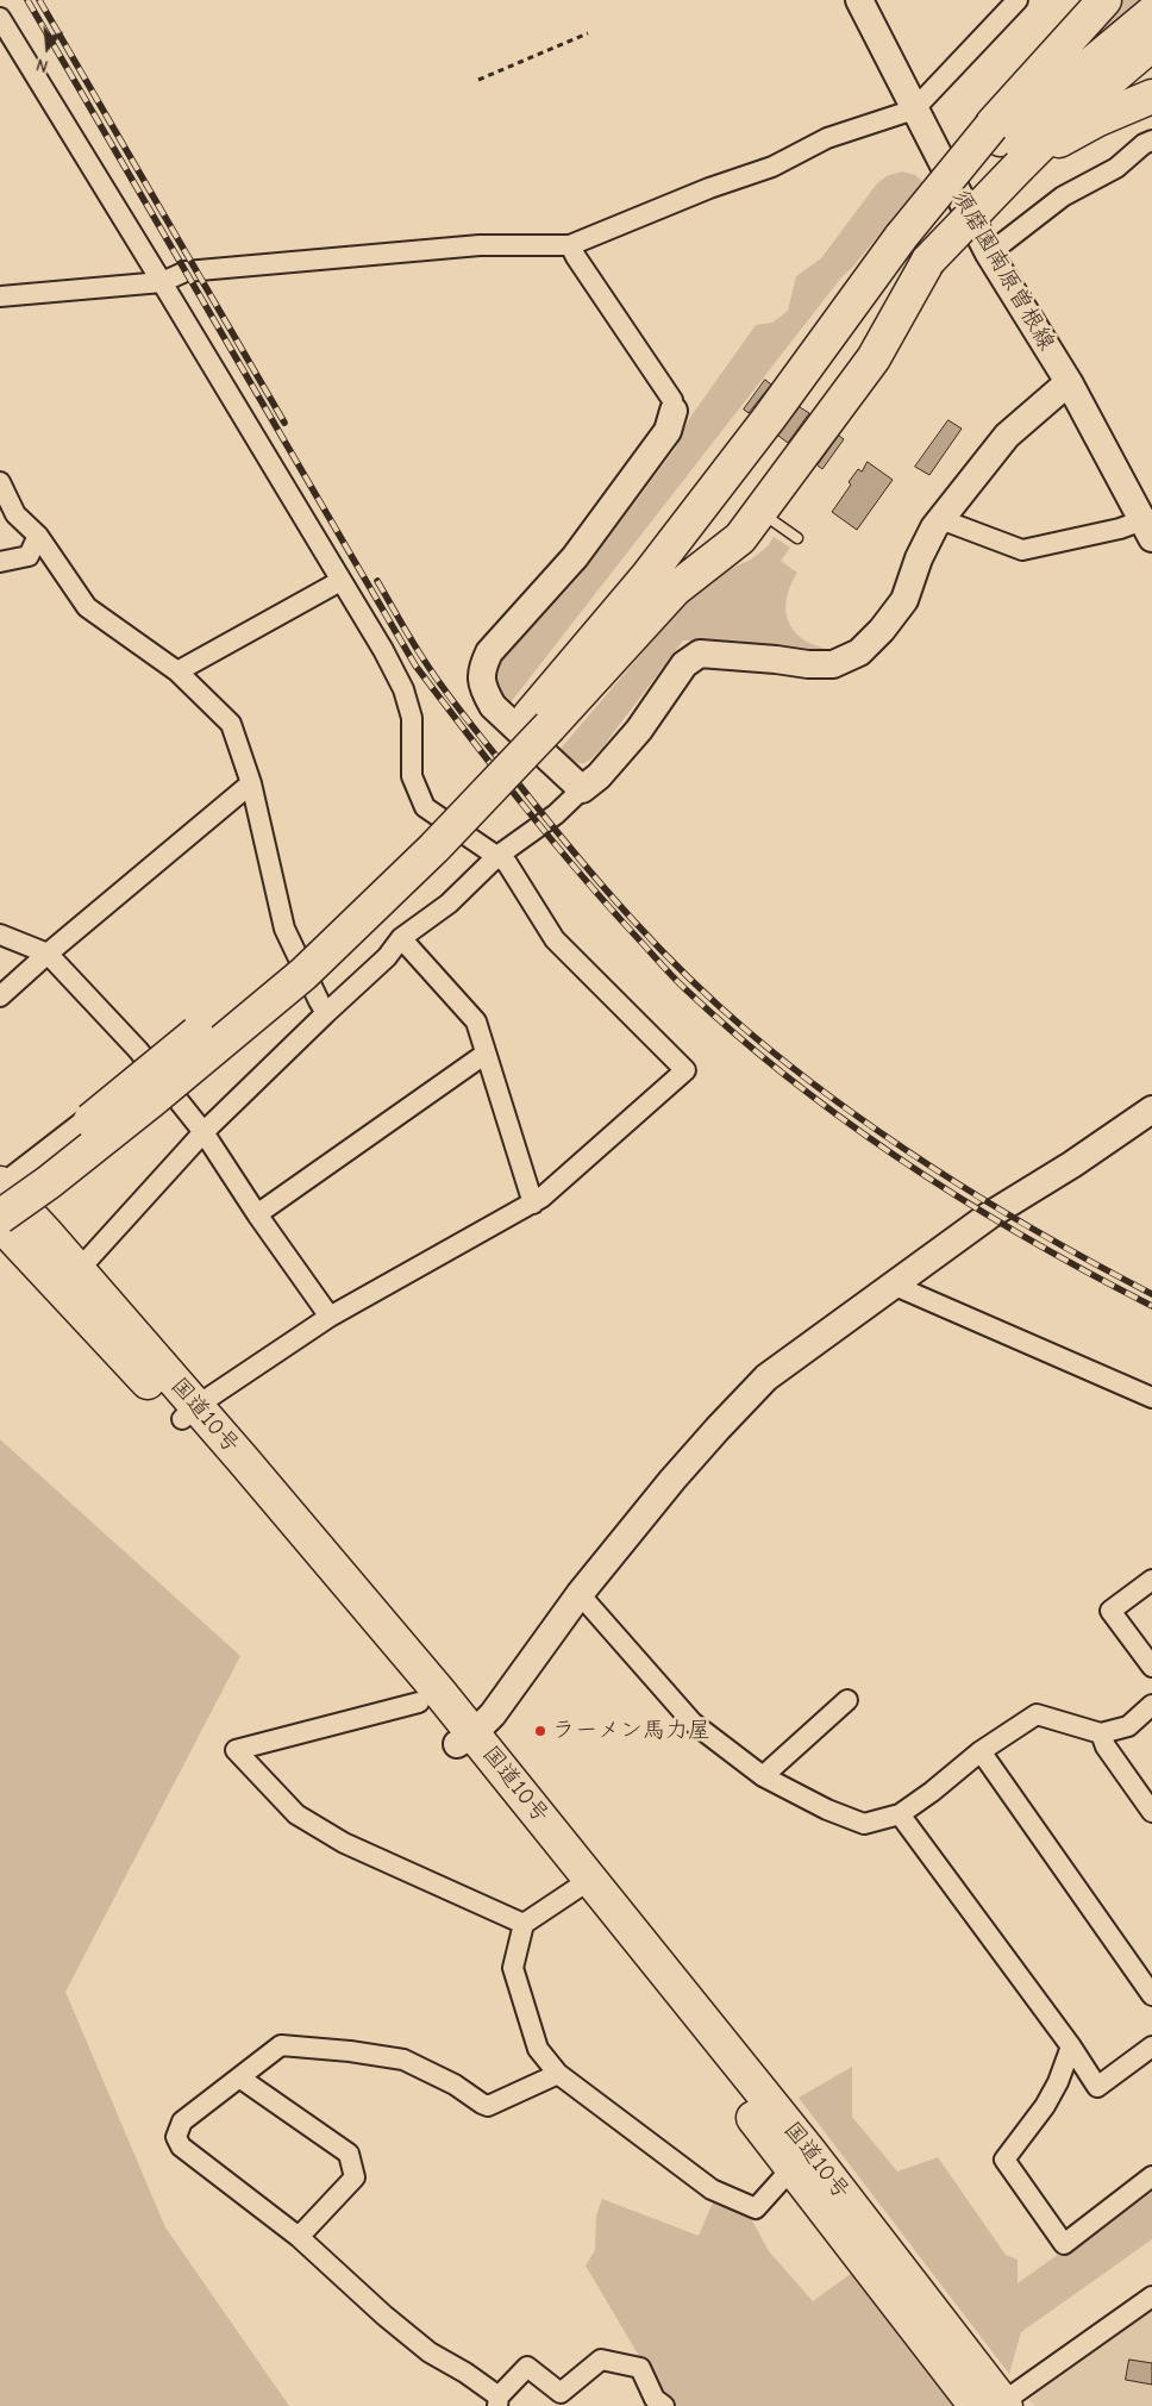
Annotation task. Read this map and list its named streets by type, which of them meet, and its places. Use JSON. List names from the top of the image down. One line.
{"streets":{"highway":["国道10号"],"street":["須磨園南原曽根線"]},"places":["ラーメン馬力屋"],"north":"bottom"}
